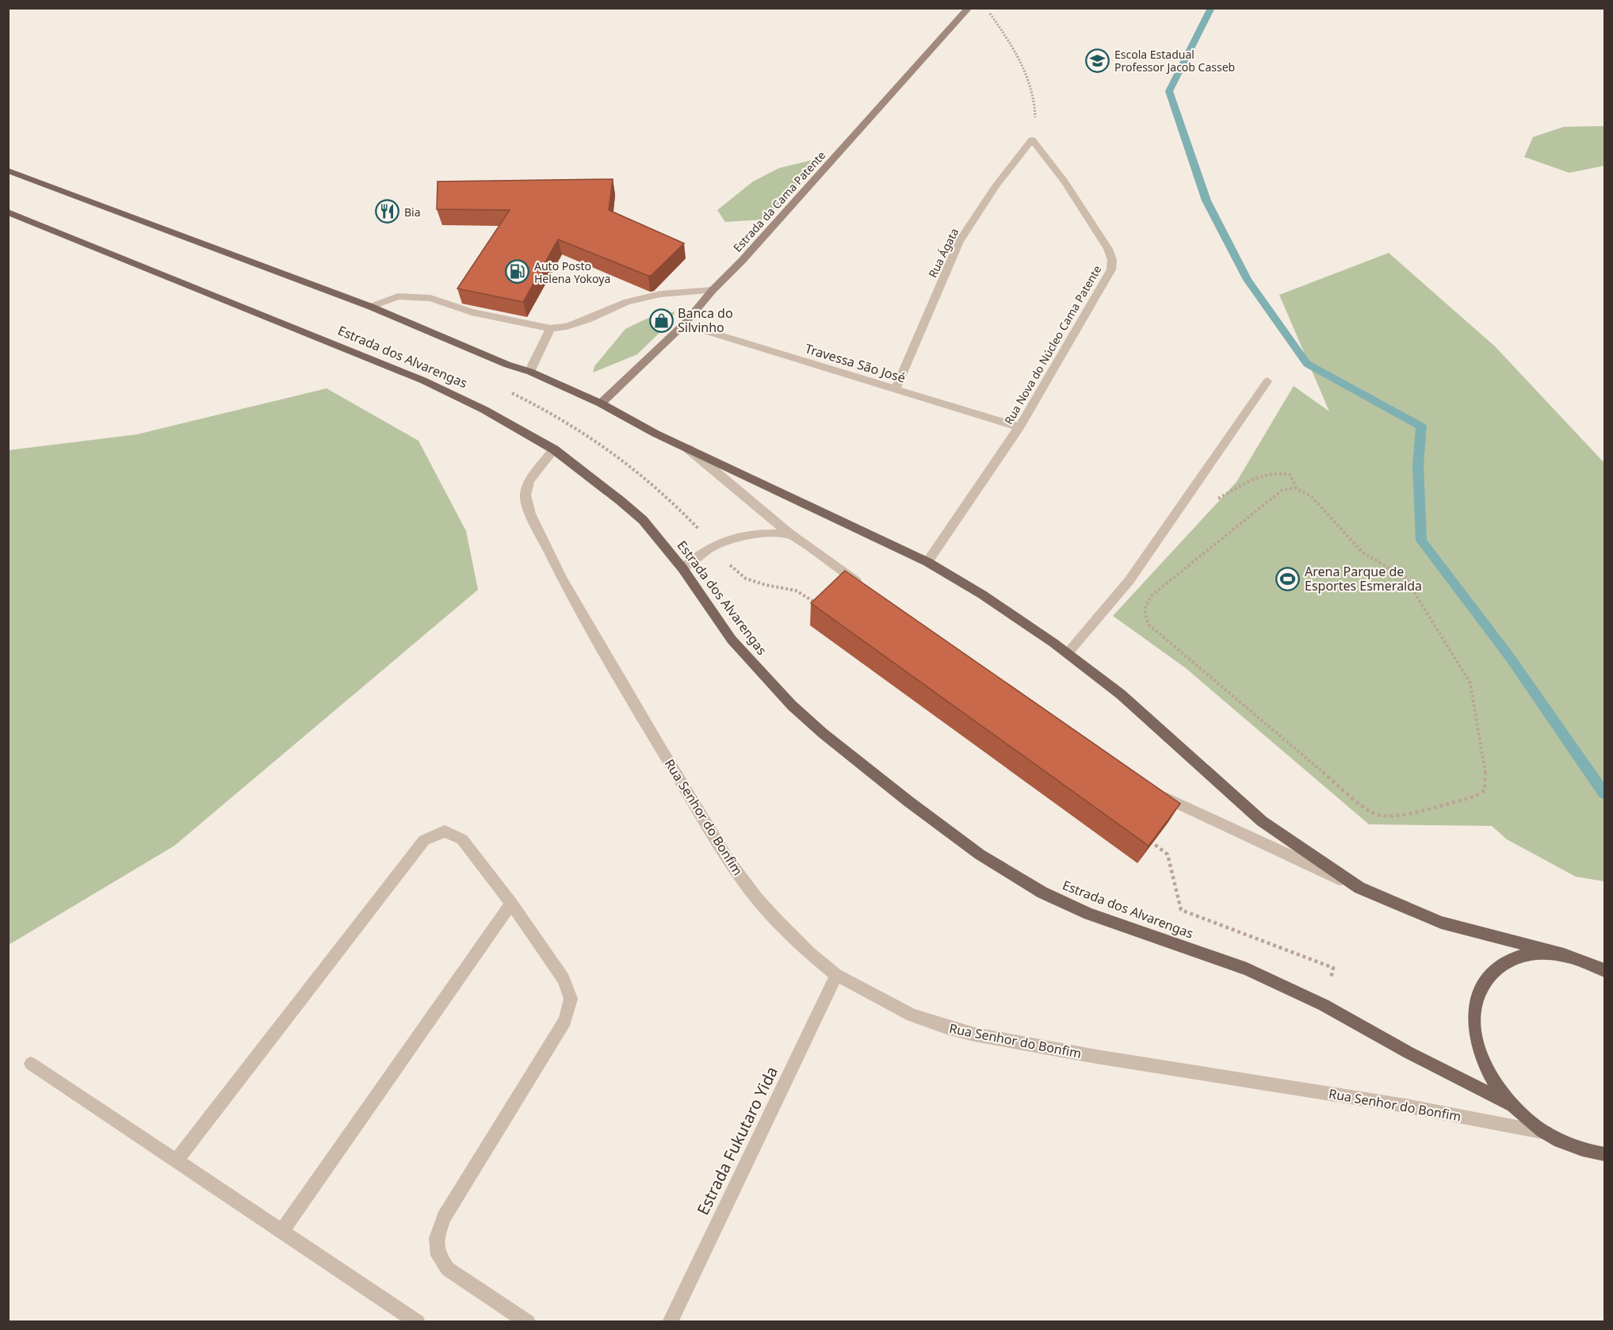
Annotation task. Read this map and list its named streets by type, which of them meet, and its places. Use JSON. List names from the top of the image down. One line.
{"streets":{"main road":["Estrada dos Alvarengas"],"street":["Estrada da Cama Patente","Rua Ágata","Rua Nova do Núcleo Cama Patente","Travessa São José","Rua Senhor do Bonfim","Estrada Fukutaro Yida"]},"crossings":[["Estrada da Cama Patente","Travessa São José"],["Rua Ágata","Rua Nova do Núcleo Cama Patente"],["Rua Ágata","Travessa São José"],["Rua Nova do Núcleo Cama Patente","Travessa São José"],["Estrada dos Alvarengas","Rua Senhor do Bonfim"],["Rua Senhor do Bonfim","Estrada Fukutaro Yida"]],"places":{"school or university":["Escola Estadual Professor Jacob Casseb"],"restaurant":["Bia"],"fuel station":["Auto Posto Helena Yokoya"],"shop":["Banca do Silvinho"],"sports":["Arena Parque de Esportes Esmeralda"]}}
